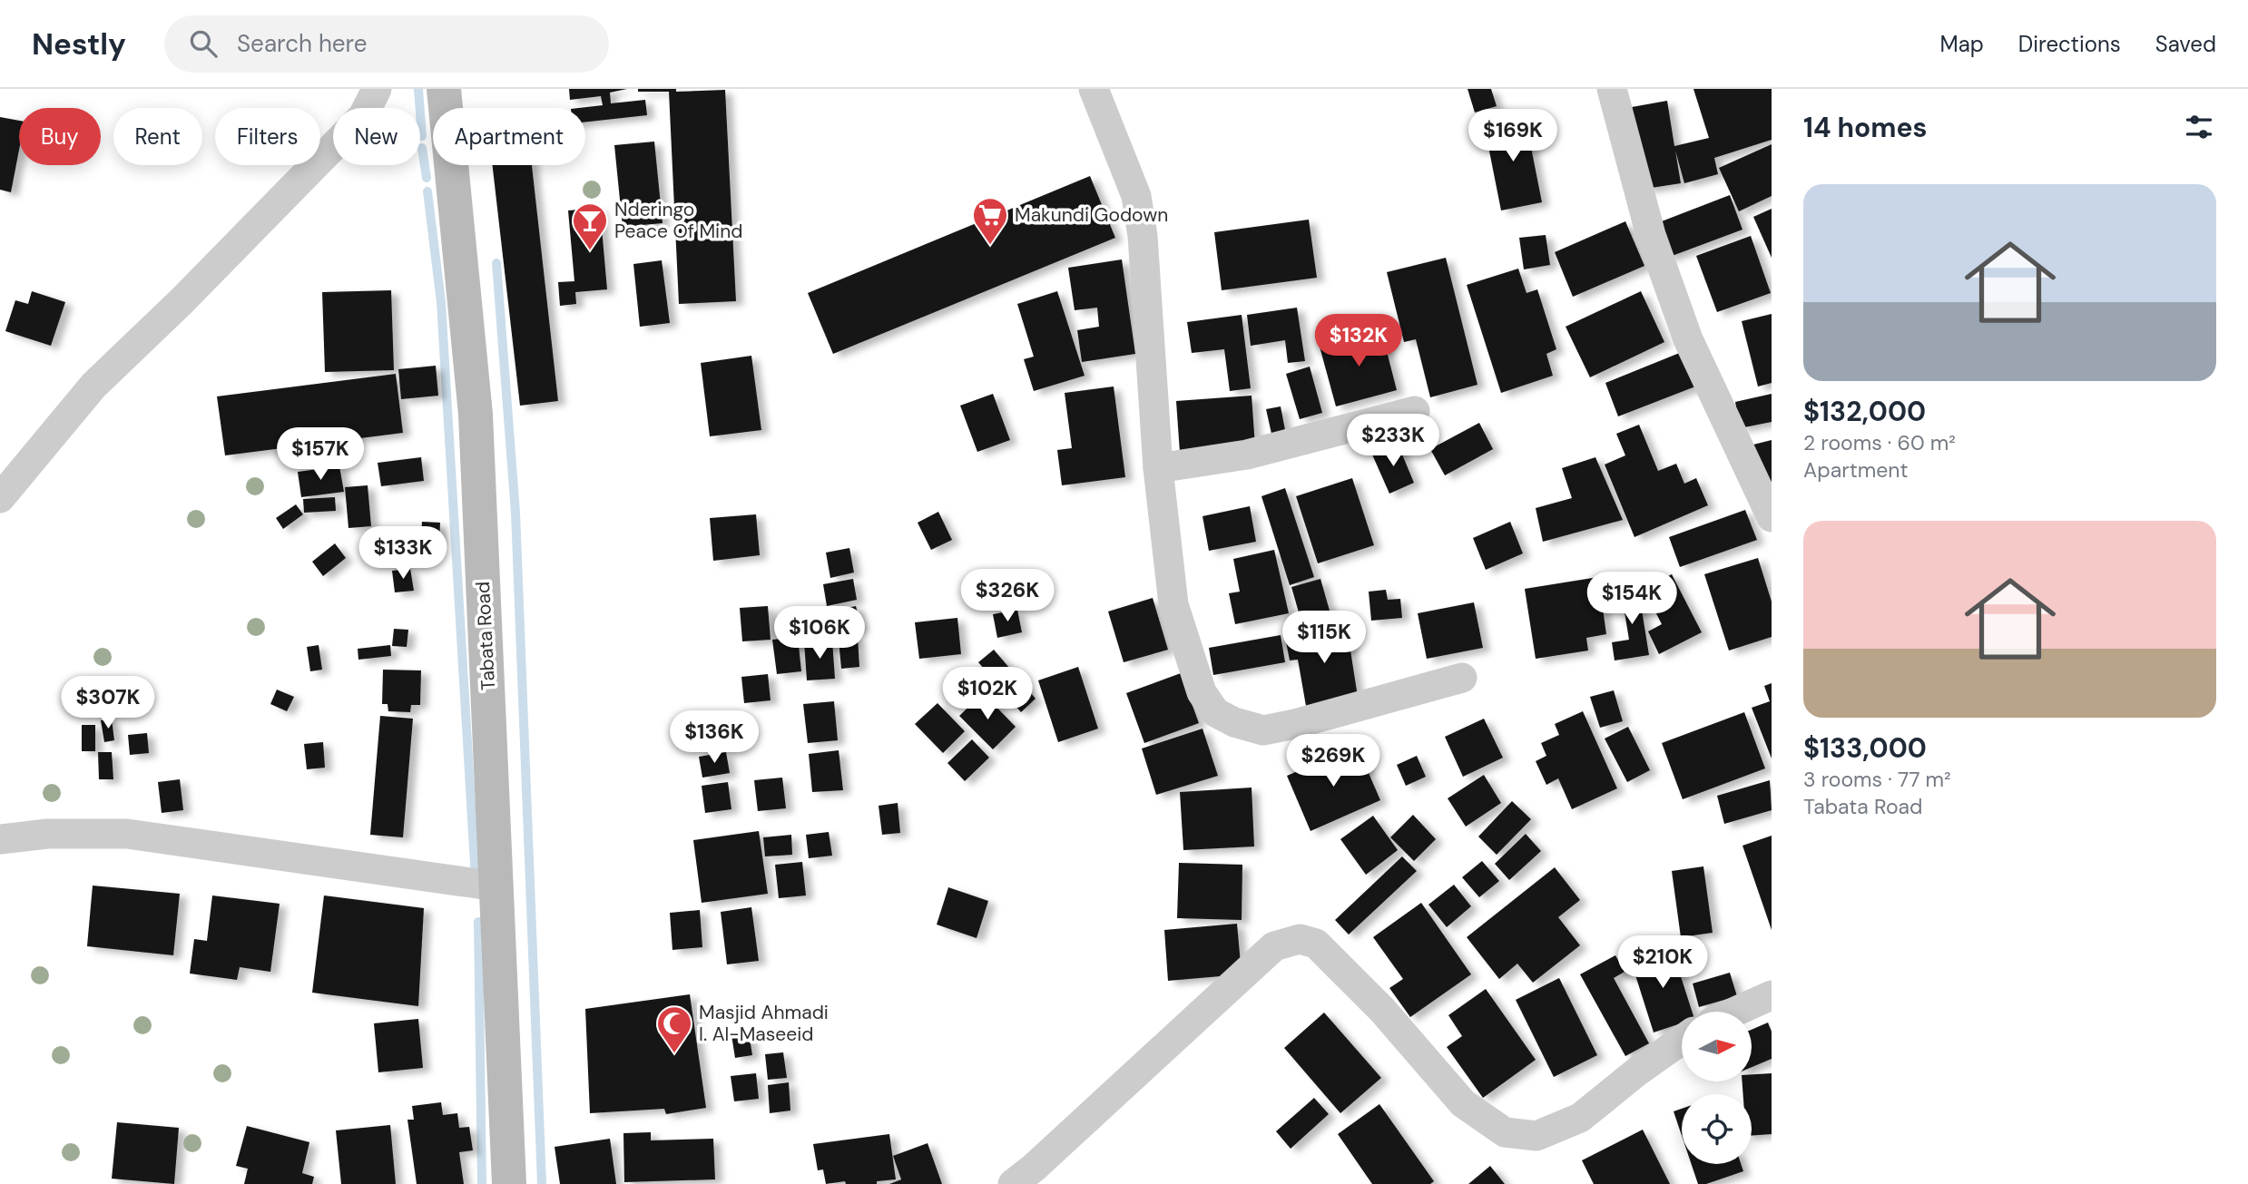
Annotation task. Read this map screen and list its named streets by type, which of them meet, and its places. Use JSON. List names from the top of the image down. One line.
{"streets":{"main road":["Tabata Road"]},"places":{"supermarket":["Makundi Godown"],"bar":["Nderingo Peace Of Mind"],"mosque":["Masjid Ahmadi I. Al-Maseeid"]},"north":"right","page":{"header":"Nestly","search":"Search here","nav":["Map","Directions","Saved"],"heading":"14 homes","chip":["Buy","Rent","Filters","New","Apartment"],"price":["$169K","$132K","$233K","$157K","$133K","$326K","$154K","$106K","$115K","$102K","$307K","$136K","$269K","$210K"],"list":[{"name":"$132,000","note":"2 rooms · 60 m² · Apartment"},{"name":"$133,000","note":"3 rooms · 77 m² · Tabata Road"}]}}
